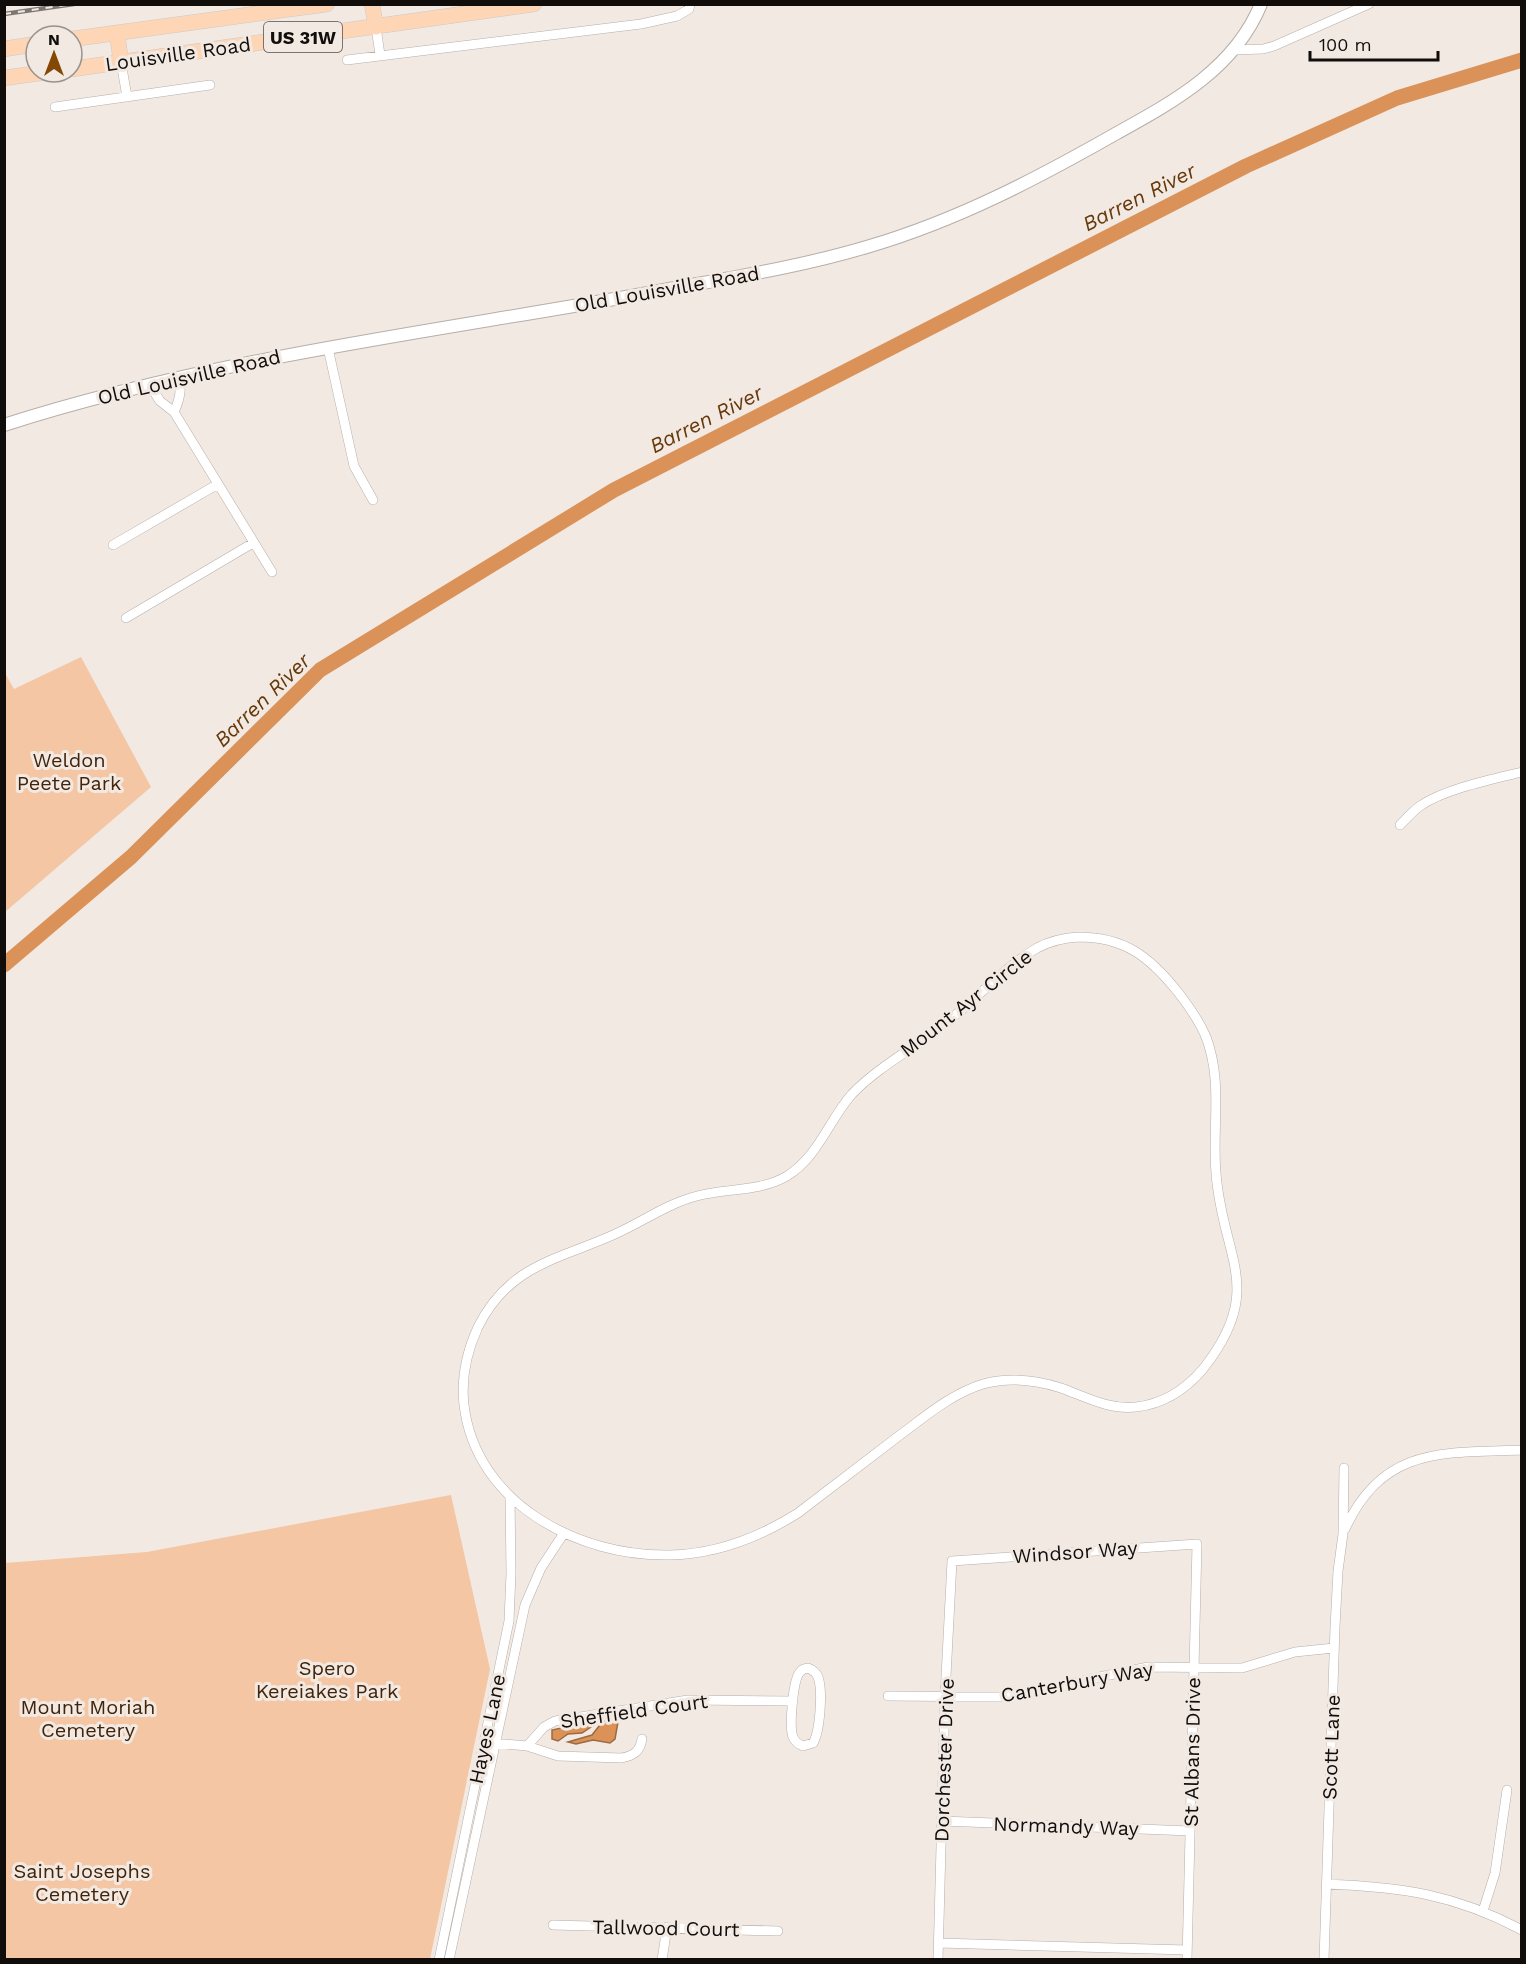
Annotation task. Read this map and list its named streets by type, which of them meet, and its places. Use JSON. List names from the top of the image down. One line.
{"streets":{"main road":["US 31W","Louisville Road"],"street":["Old Louisville Road","Mount Ayr Circle","Windsor Way","Canterbury Way","Sheffield Court","Hayes Lane","Scott Lane","St Albans Drive","Dorchester Drive","Normandy Way","Tallwood Court"]},"crossings":[["Mount Ayr Circle","Hayes Lane"],["Windsor Way","St Albans Drive"],["Windsor Way","Dorchester Drive"],["Canterbury Way","Scott Lane"],["Canterbury Way","St Albans Drive"],["Canterbury Way","Dorchester Drive"],["St Albans Drive","Normandy Way"],["Dorchester Drive","Normandy Way"]],"water":["Barren River"],"parks":["Weldon Peete Park","Spero Kereiakes Park","Mount Moriah Cemetery","Saint Josephs Cemetery"],"scale_bar":"100 m","north":"top"}
